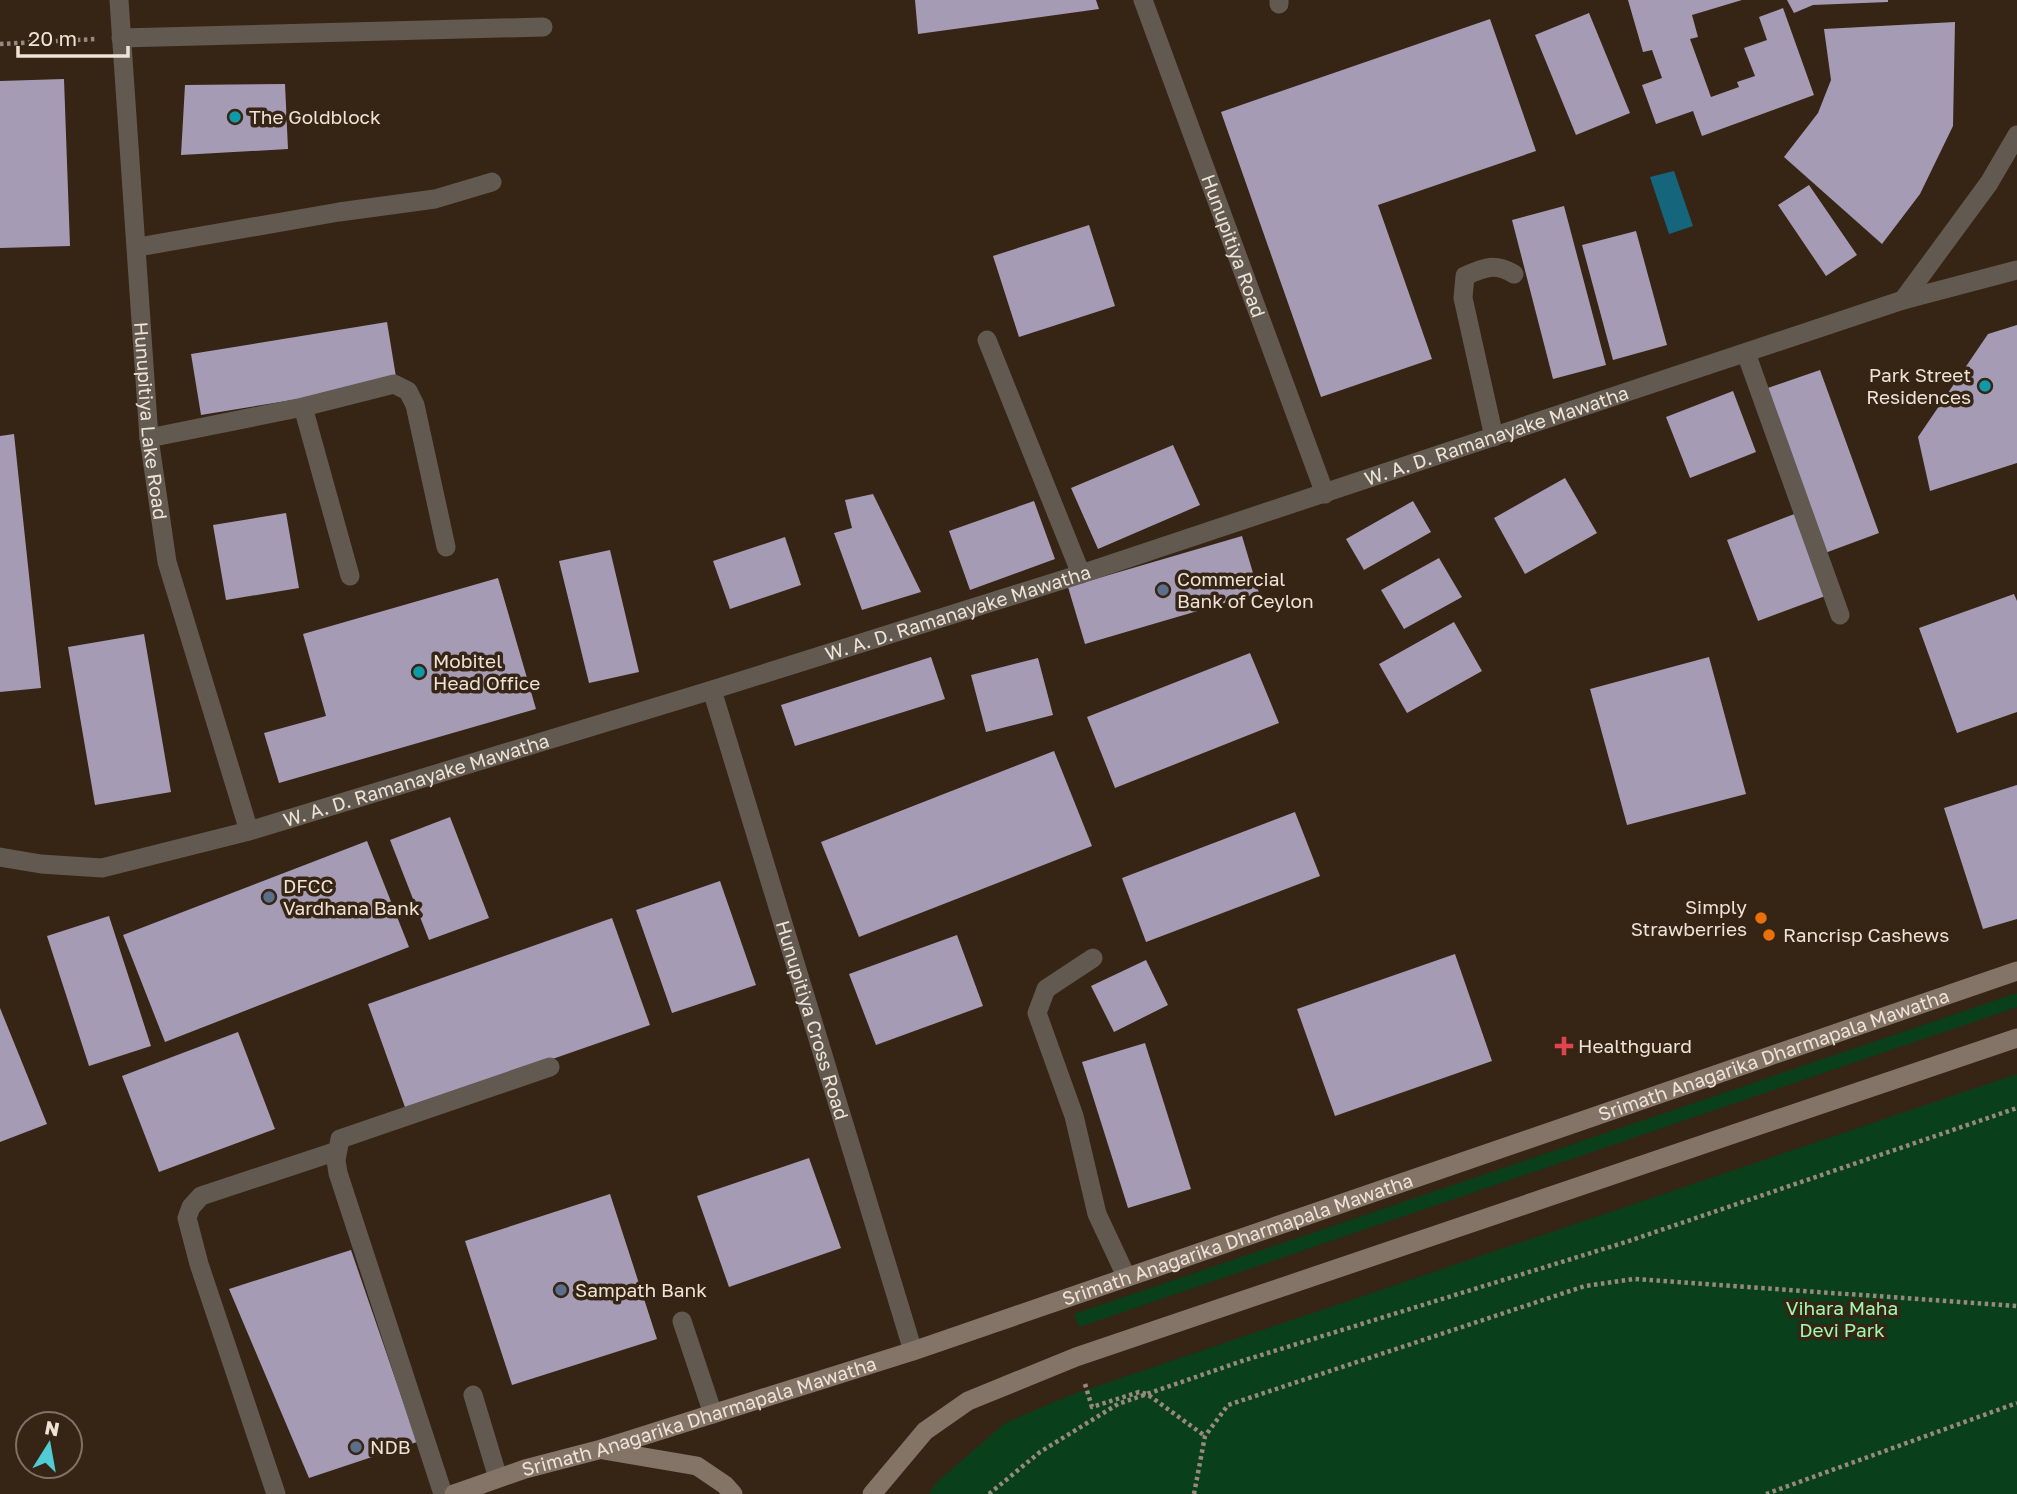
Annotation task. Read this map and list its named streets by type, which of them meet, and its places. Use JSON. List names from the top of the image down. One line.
{"streets":{"main road":["Srimath Anagarika Dharmapala Mawatha"],"street":["Hunupitiya Road","Hunupitiya Lake Road","W. A. D. Ramanayake Mawatha","Hunupitiya Cross Road"]},"crossings":[["Hunupitiya Road","W. A. D. Ramanayake Mawatha"],["Hunupitiya Lake Road","W. A. D. Ramanayake Mawatha"],["W. A. D. Ramanayake Mawatha","Hunupitiya Cross Road"],["Hunupitiya Cross Road","Srimath Anagarika Dharmapala Mawatha"]],"parks":["Vihara Maha Devi Park"],"places":{"other":["The Goldblock","Park Street Residences","Commercial Bank of Ceylon","Mobitel Head Office","DFCC Vardhana Bank","Simply Strawberries","Rancrisp Cashews","Sampath Bank","NDB"],"health":["Healthguard"]},"scale_bar":"20 m","north":"top"}
